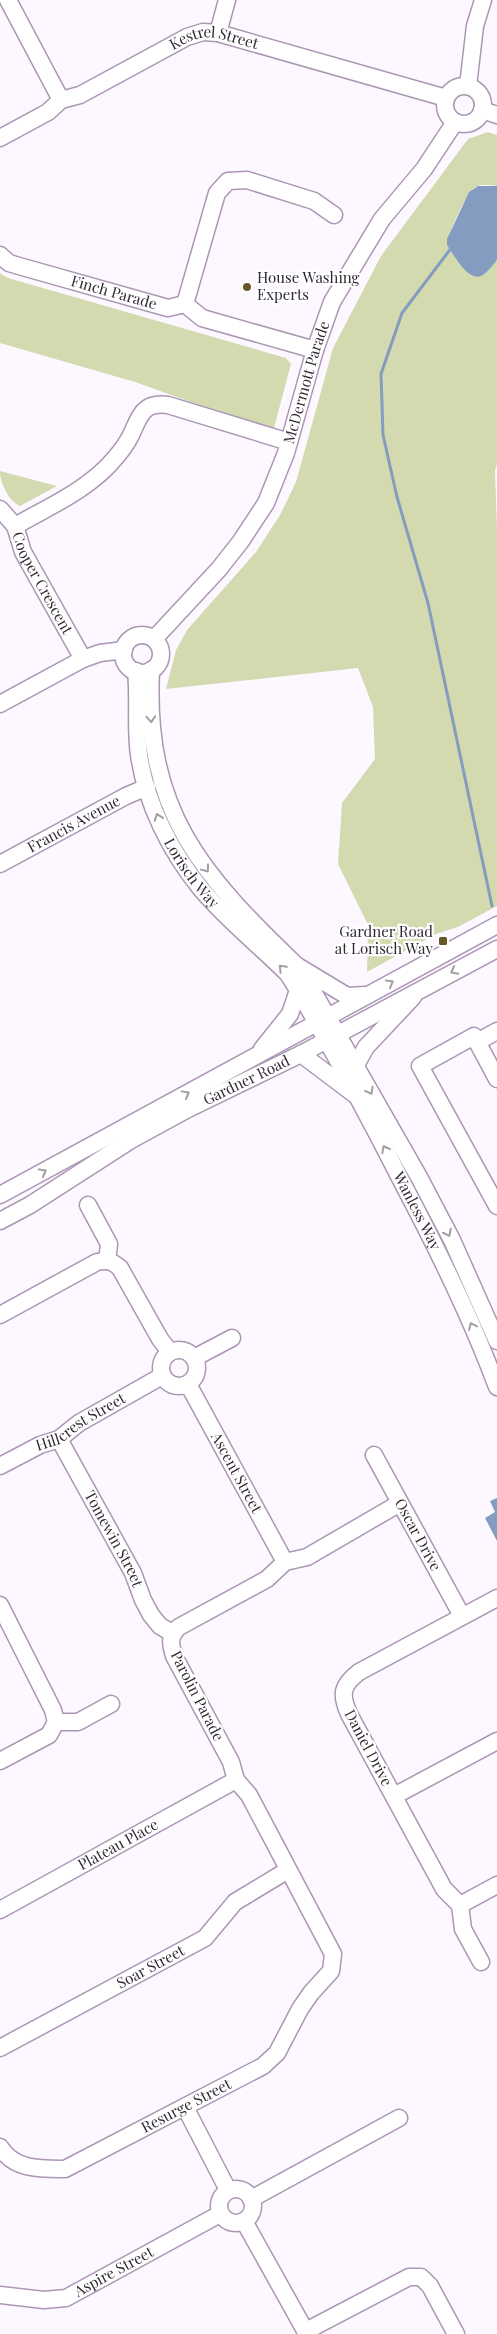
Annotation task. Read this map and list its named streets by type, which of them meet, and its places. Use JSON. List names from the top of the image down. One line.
{"streets":{"street":["Kestrel Street","Finch Parade","McDermott Parade","Cooper Crescent","Francis Avenue","Lorisch Way","Gardner Road","Wanless Way","Hillcrest Street","Ascent Street","Oscar Drive","Tomewin Street","Parolin Parade","Daniel Drive","Plateau Place","Soar Street","Resurge Street","Aspire Street"]},"crossings":[["Kestrel Street","McDermott Parade"],["McDermott Parade","Lorisch Way"],["Francis Avenue","Lorisch Way"],["Lorisch Way","Gardner Road"],["Lorisch Way","Wanless Way"],["Gardner Road","Wanless Way"],["Hillcrest Street","Ascent Street"],["Hillcrest Street","Tomewin Street"],["Ascent Street","Parolin Parade"],["Oscar Drive","Parolin Parade"],["Oscar Drive","Daniel Drive"],["Tomewin Street","Parolin Parade"],["Parolin Parade","Plateau Place"],["Parolin Parade","Soar Street"],["Parolin Parade","Resurge Street"]],"places":{"other":["House Washing Experts"],"transit":["Gardner Road at Lorisch Way"]}}
